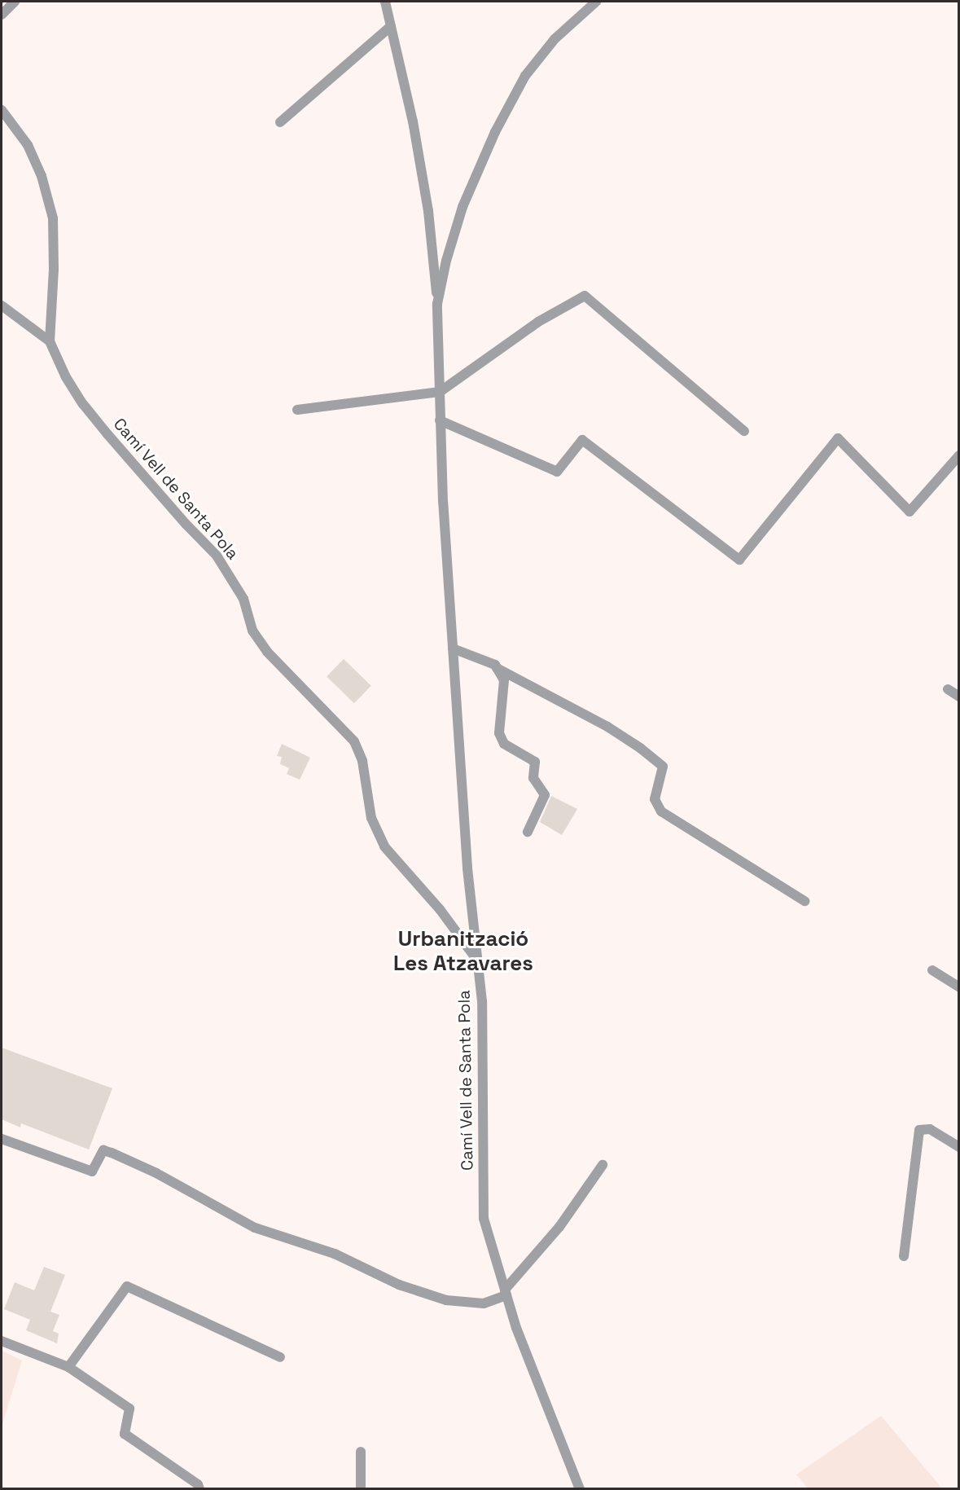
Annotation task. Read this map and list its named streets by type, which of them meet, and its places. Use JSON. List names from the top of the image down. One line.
{"streets":{"street":["Camí Vell de Santa Pola"]},"districts":["Urbanització Les Atzavares"]}
